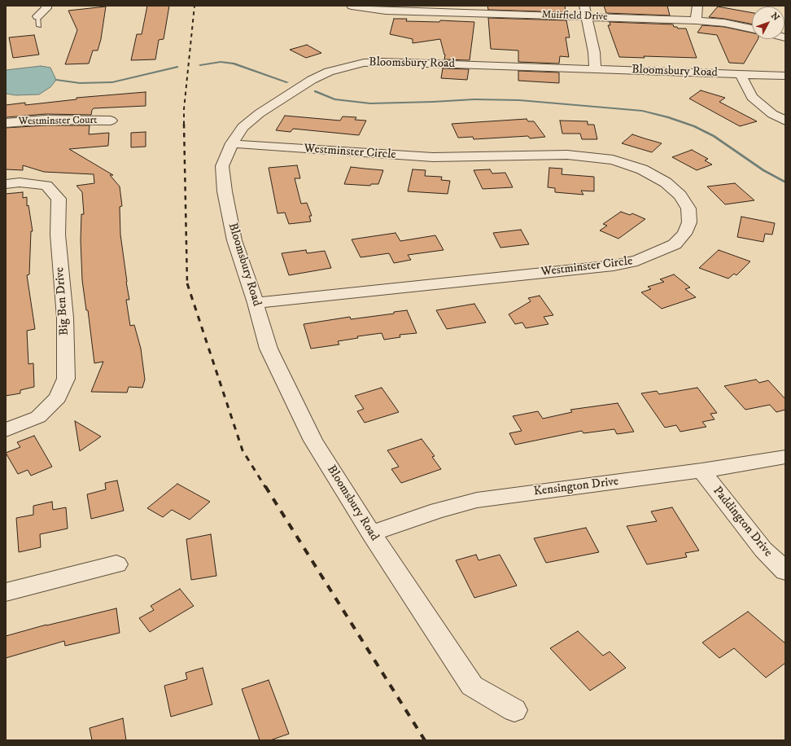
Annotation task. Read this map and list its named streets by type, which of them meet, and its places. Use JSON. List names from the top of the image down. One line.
{"streets":{"street":["Muirfield Drive","Bloomsbury Road","Westminster Court","Westminster Circle","Big Ben Drive","Kensington Drive","Paddington Drive"]},"crossings":[["Bloomsbury Road","Westminster Circle"],["Bloomsbury Road","Kensington Drive"],["Kensington Drive","Paddington Drive"]],"north":"top right"}
